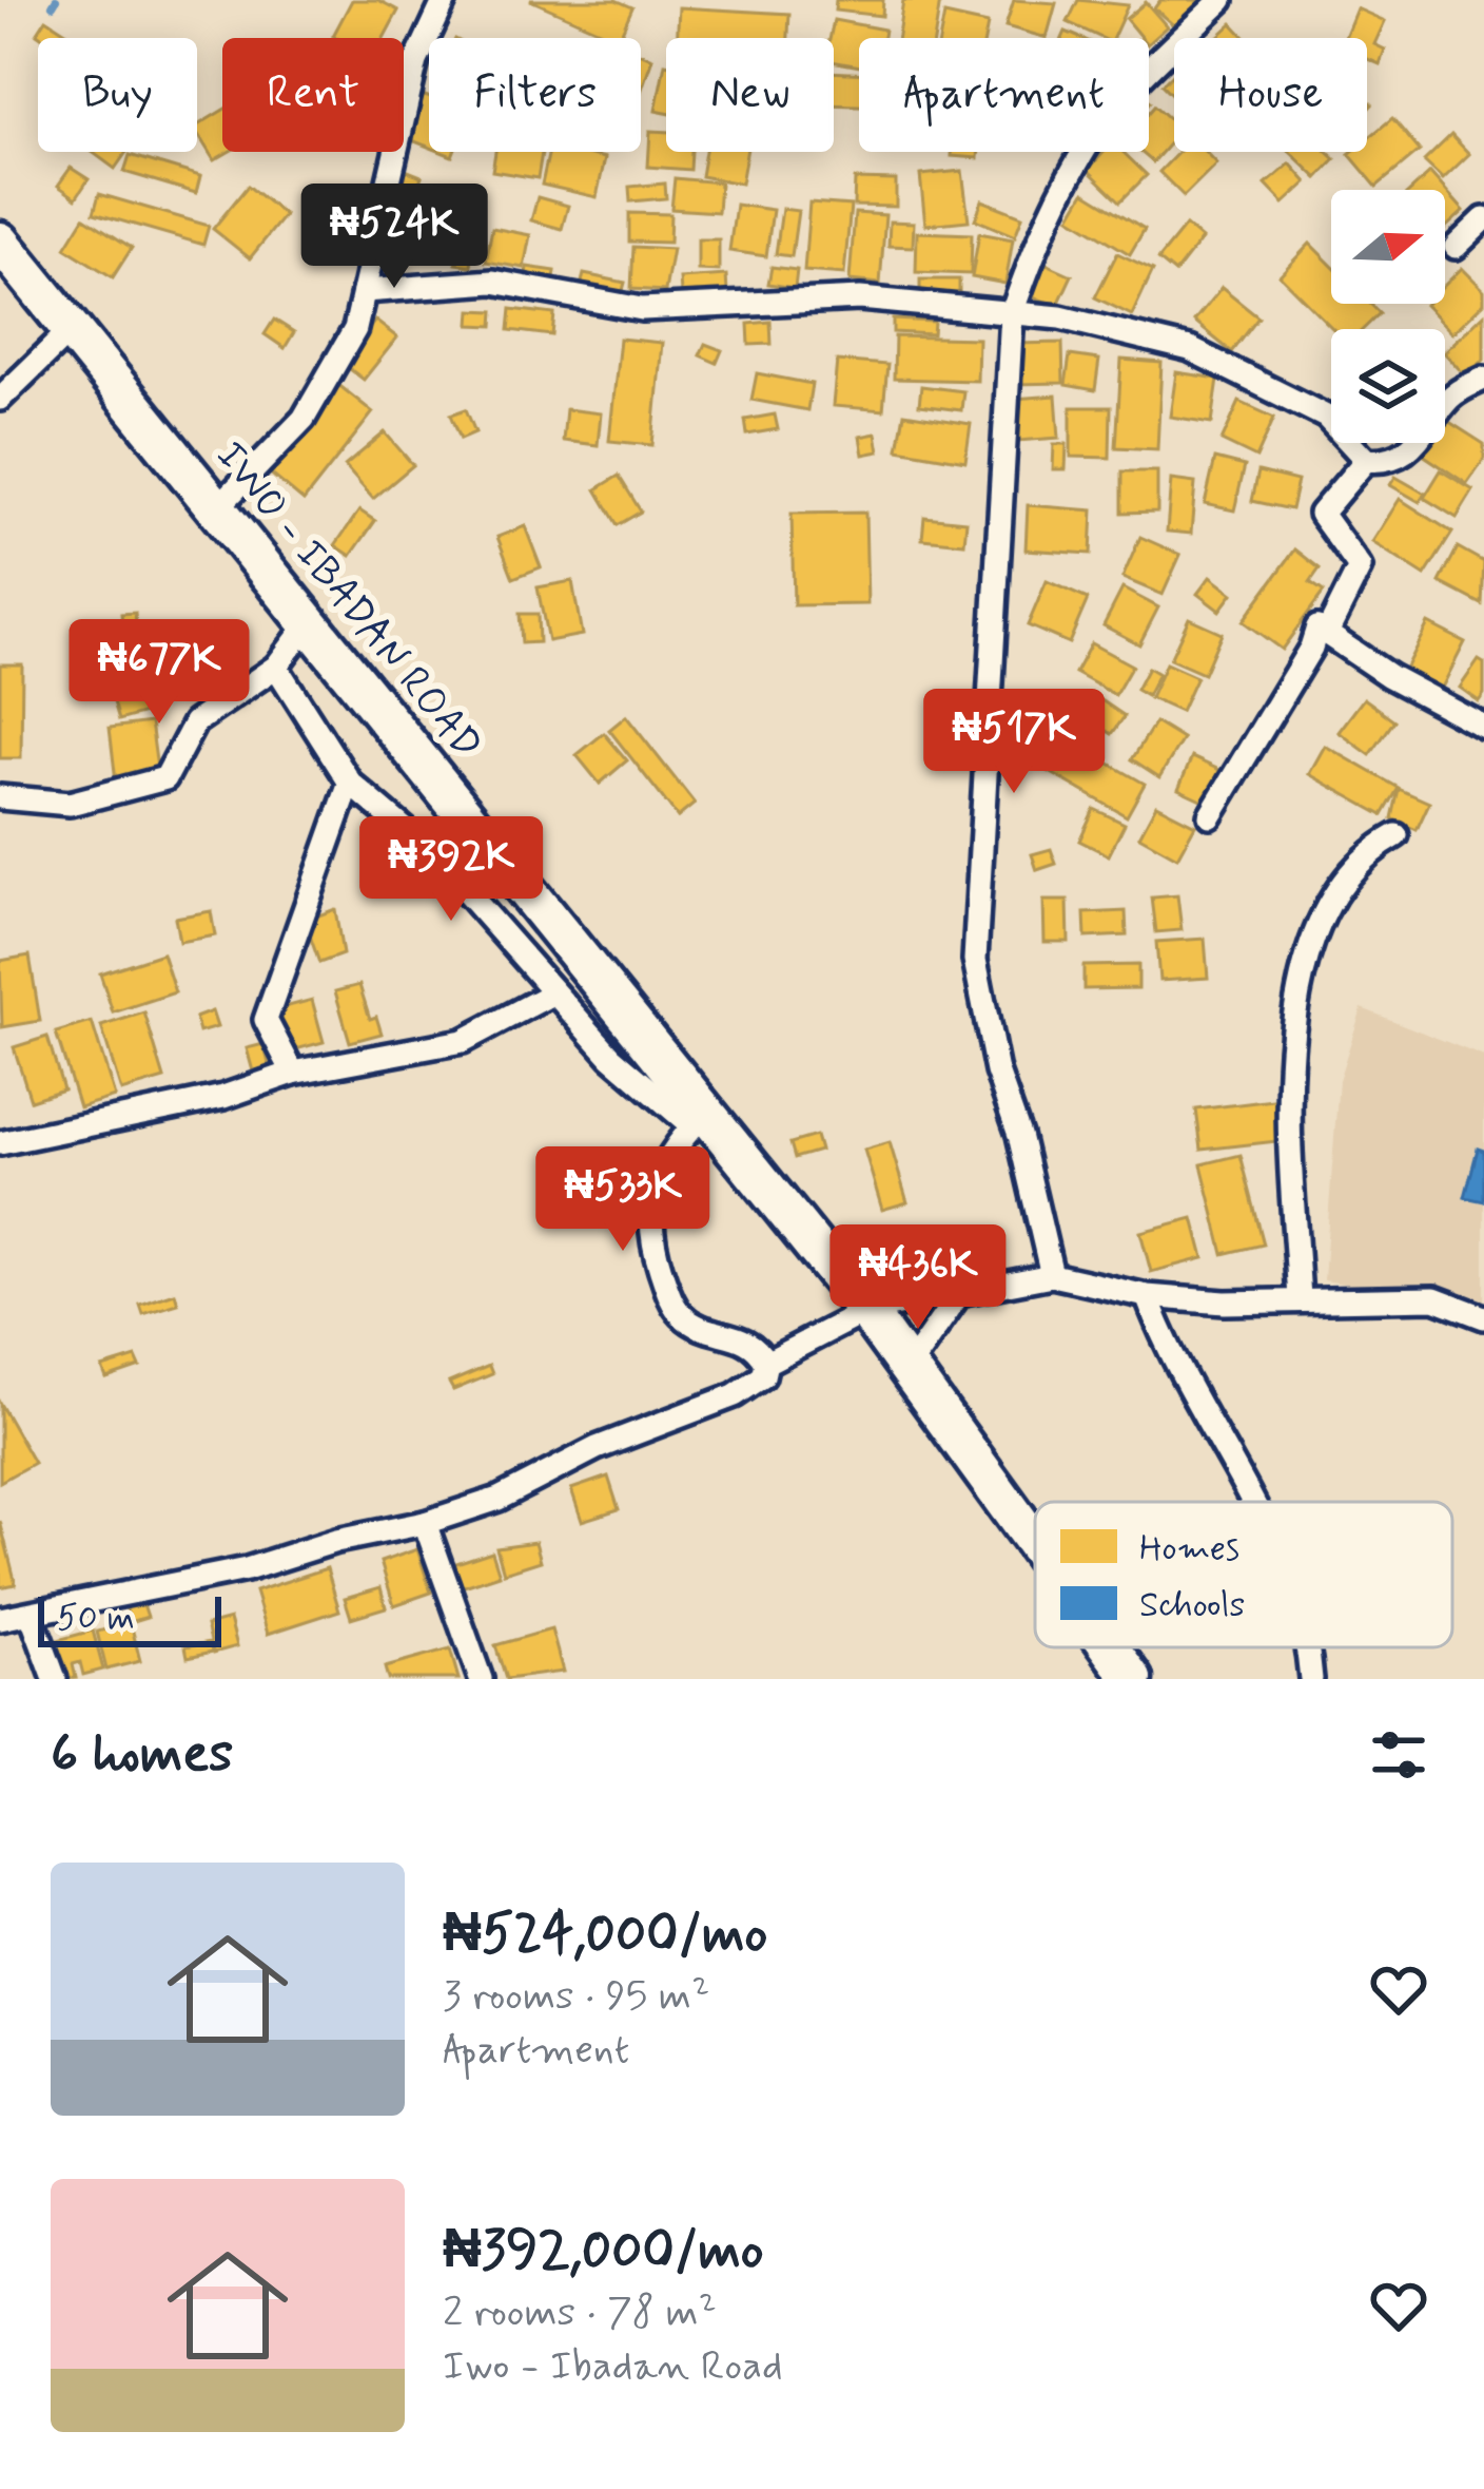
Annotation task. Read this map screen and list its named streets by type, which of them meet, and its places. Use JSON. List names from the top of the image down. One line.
{"streets":{"main road":["IWO - IBADAN ROAD"]},"legend":["Homes","Schools"],"scale_bar":"50 m","north":"right","page":{"chip":["Buy","Rent","Filters","New","Apartment","House"],"price":["₦524K","₦677K","₦517K","₦392K","₦533K","₦436K"],"scale":"50 m","heading":"6 homes","list":[{"name":"₦524,000/mo","note":"3 rooms · 95 m² · Apartment"},{"name":"₦392,000/mo","note":"2 rooms · 78 m² · Iwo - Ibadan Road"}]}}
